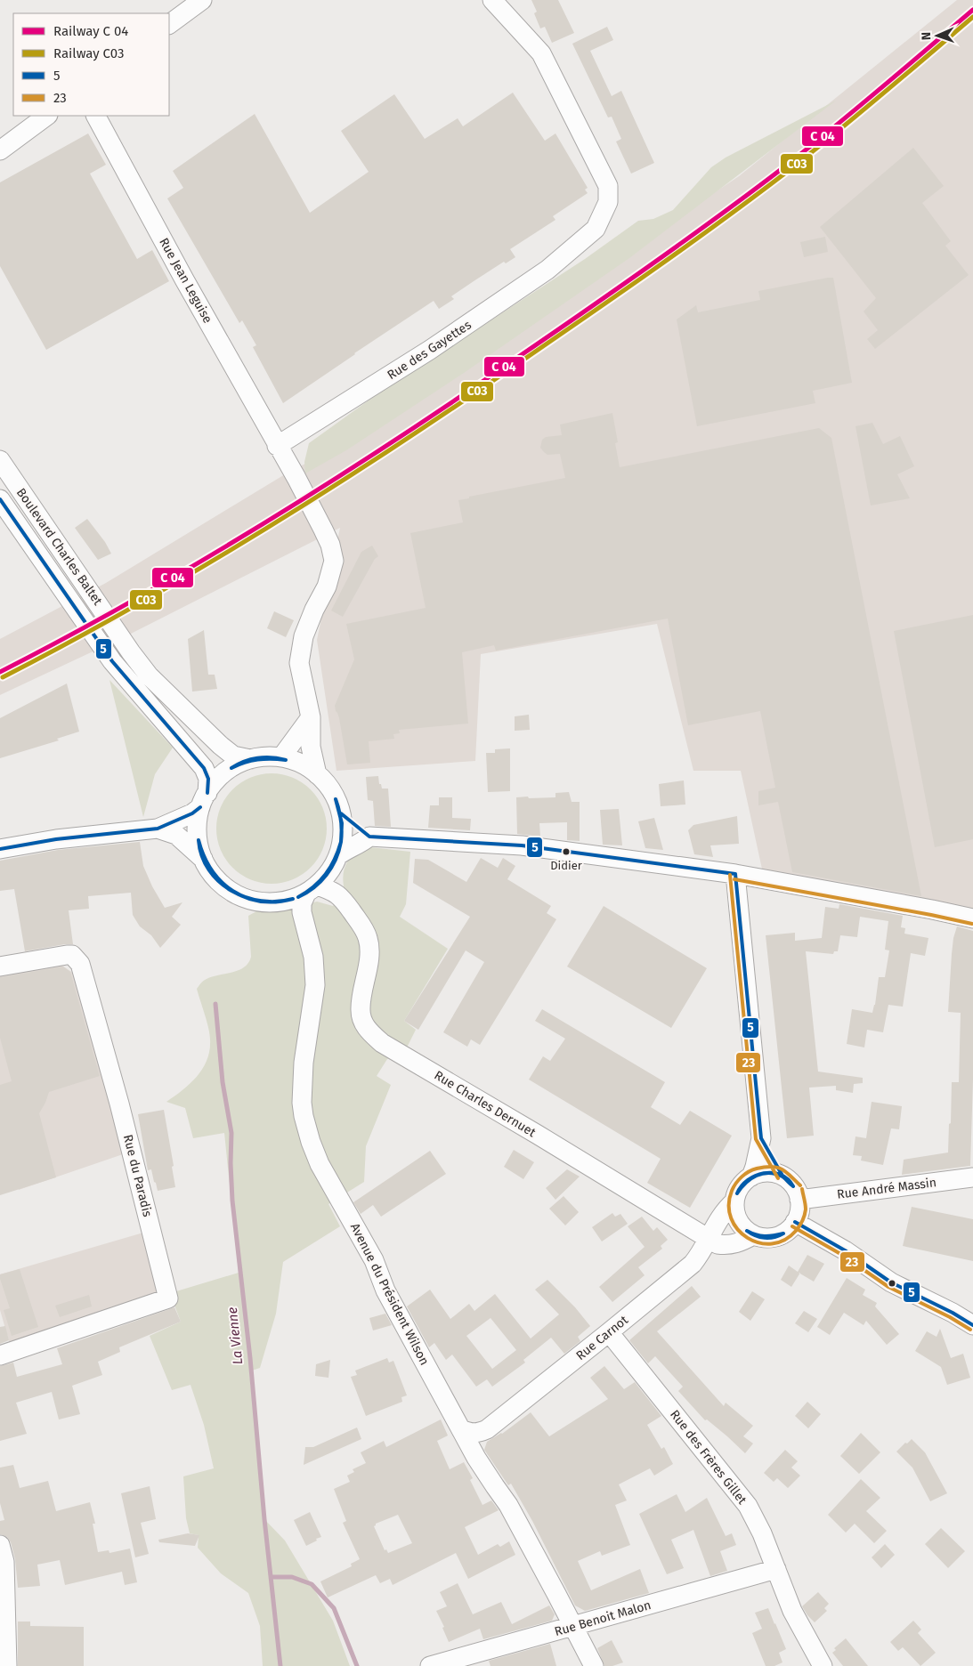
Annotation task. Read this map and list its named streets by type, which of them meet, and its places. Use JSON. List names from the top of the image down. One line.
{"streets":{"street":["Rue Jean Leguise","Rue des Gayettes","Boulevard Charles Baltet","Rue Charles Dernuet","Rue du Paradis","Rue André Massin","Avenue du Président Wilson","Rue Carnot","Rue des Frères Gillet","Rue Benoit Malon"]},"crossings":[["Rue Jean Leguise","Rue des Gayettes"],["Boulevard Charles Baltet","Rue Charles Dernuet"],["Boulevard Charles Baltet","Avenue du Président Wilson"],["Rue Charles Dernuet","Rue André Massin"],["Rue Charles Dernuet","Avenue du Président Wilson"],["Rue Charles Dernuet","Rue Carnot"],["Rue André Massin","Rue Carnot"],["Avenue du Président Wilson","Rue Carnot"],["Avenue du Président Wilson","Rue Benoit Malon"],["Rue Carnot","Rue des Frères Gillet"],["Rue des Frères Gillet","Rue Benoit Malon"]],"water":["La Vienne"],"places":["Didier"],"lines":["rail line C03","transit line 5","transit line 23"],"legend":["Railway C 04","Railway C03","5","23"],"north":"left"}
